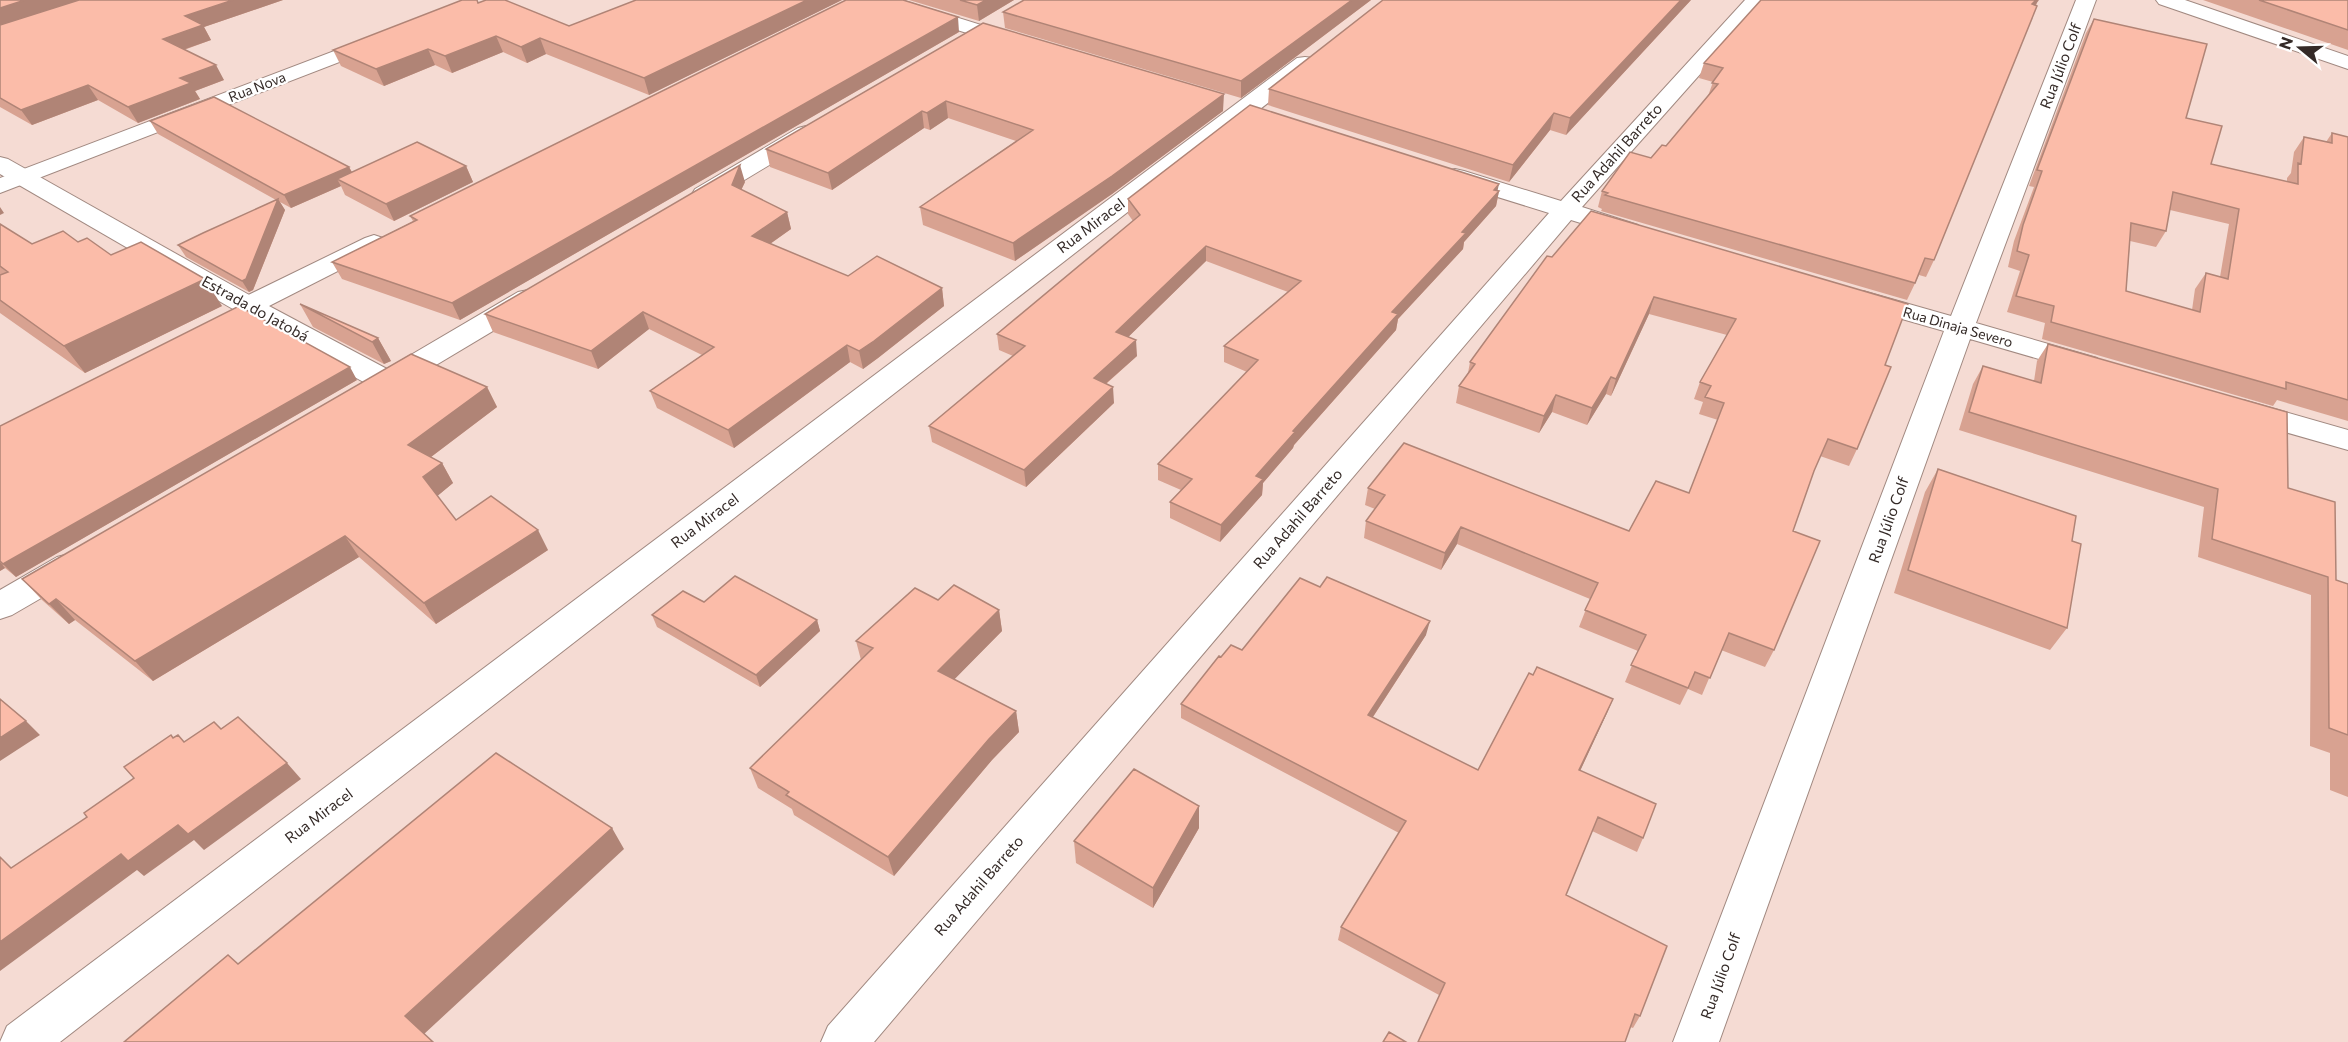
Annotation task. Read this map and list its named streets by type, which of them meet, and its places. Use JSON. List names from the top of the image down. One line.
{"streets":{"street":["Rua Júlio Colf","Rua Nova","Rua Adahil Barreto","Rua Miracel","Estrada do Jatobá","Rua Dinaja Severo"]},"crossings":[["Rua Júlio Colf","Rua Dinaja Severo"],["Rua Nova","Estrada do Jatobá"]],"north":"left"}
